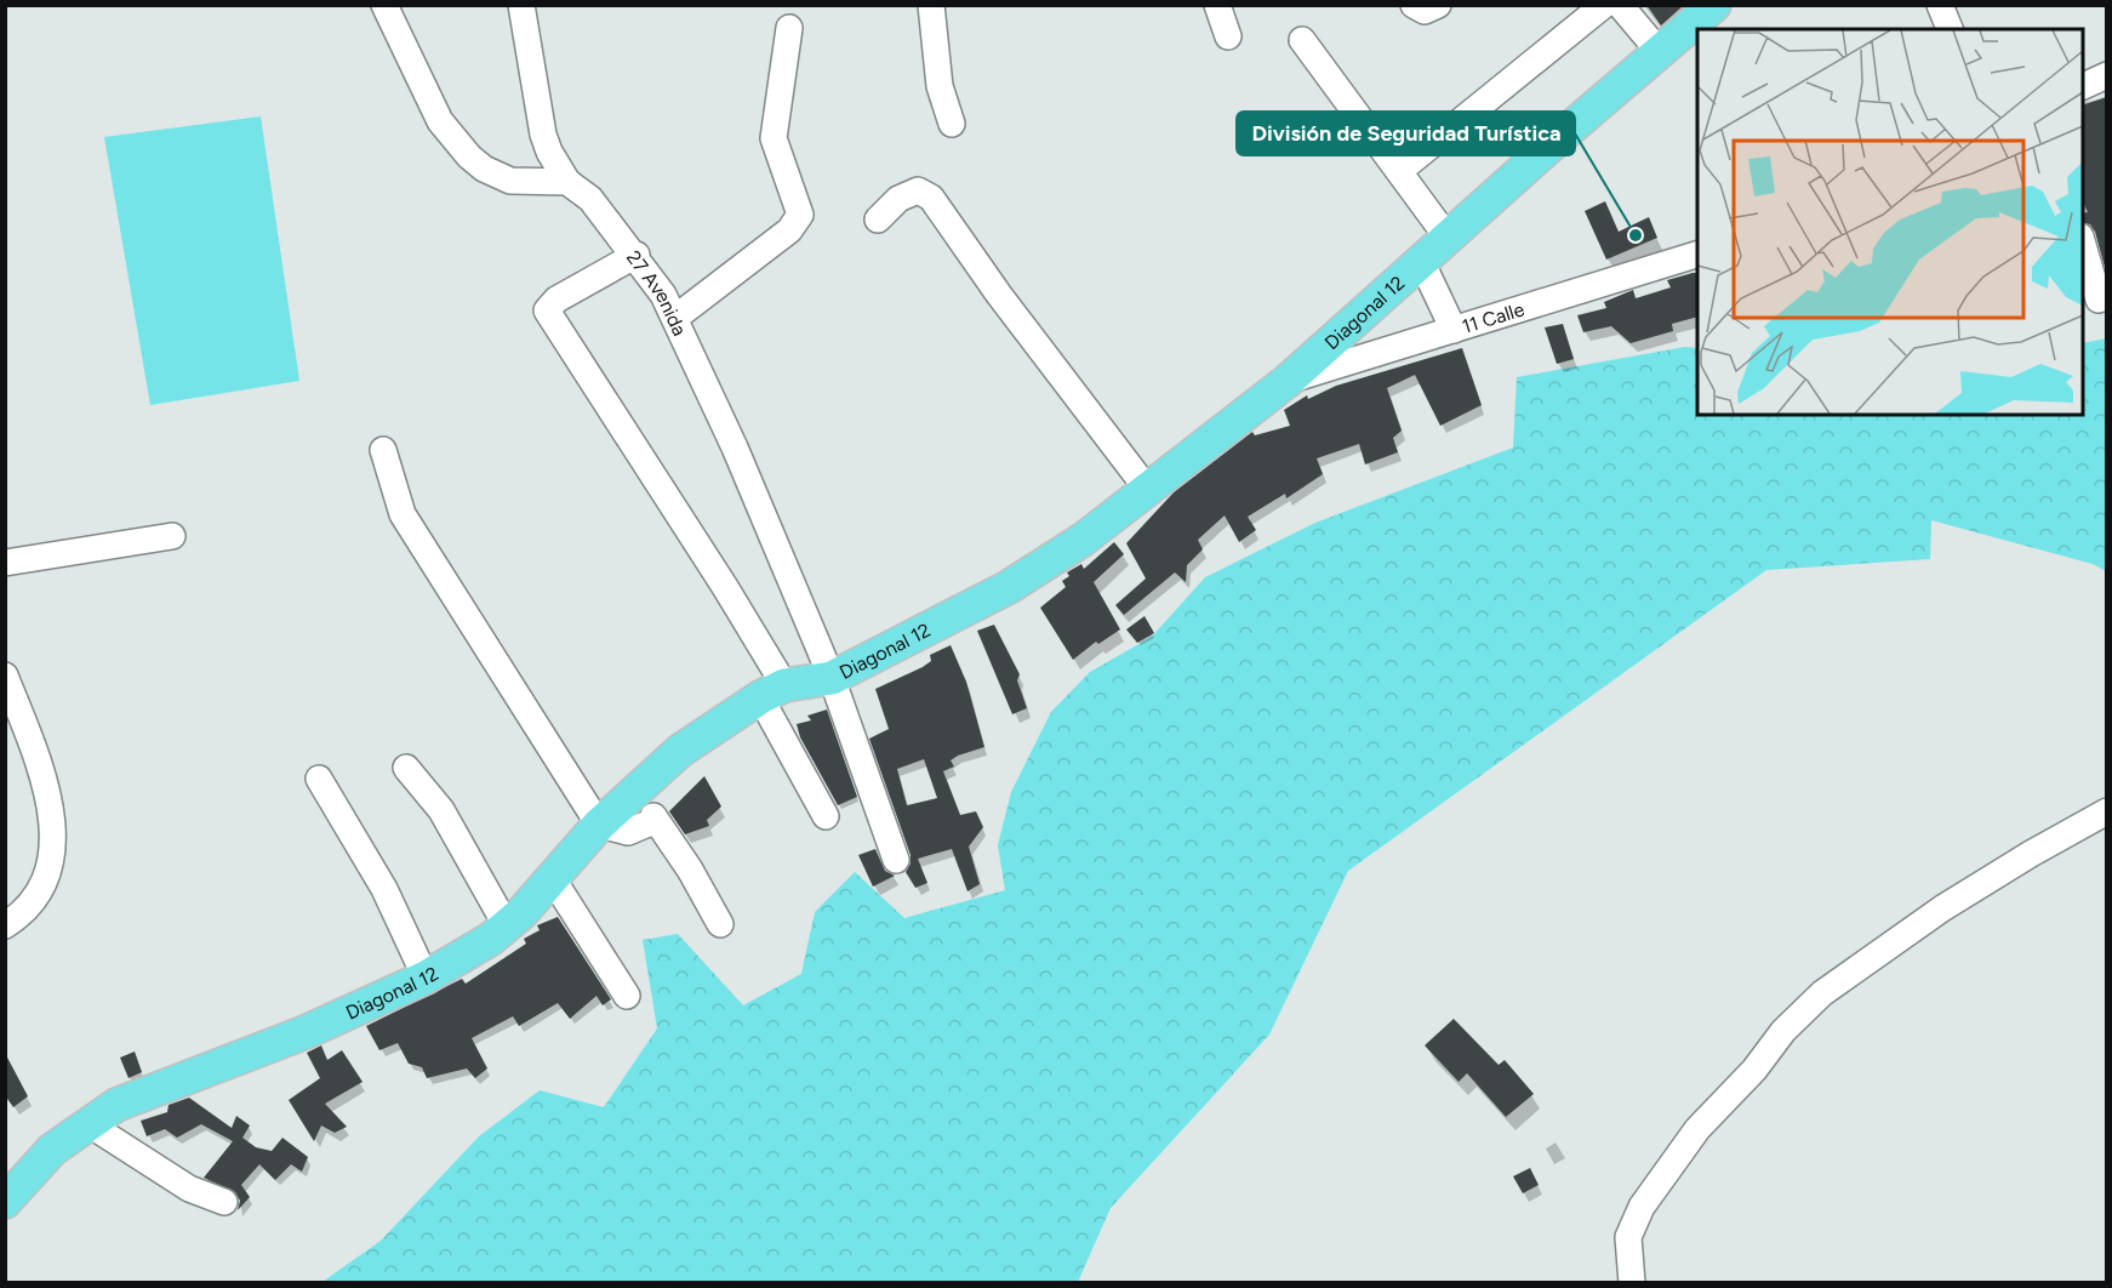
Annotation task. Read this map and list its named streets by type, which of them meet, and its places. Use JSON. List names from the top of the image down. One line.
{"streets":{"main road":["Diagonal 12"],"street":["27 Avenida","11 Calle"]},"crossings":[["27 Avenida","Diagonal 12"],["Diagonal 12","11 Calle"]],"places":["División de Seguridad Turística"]}
